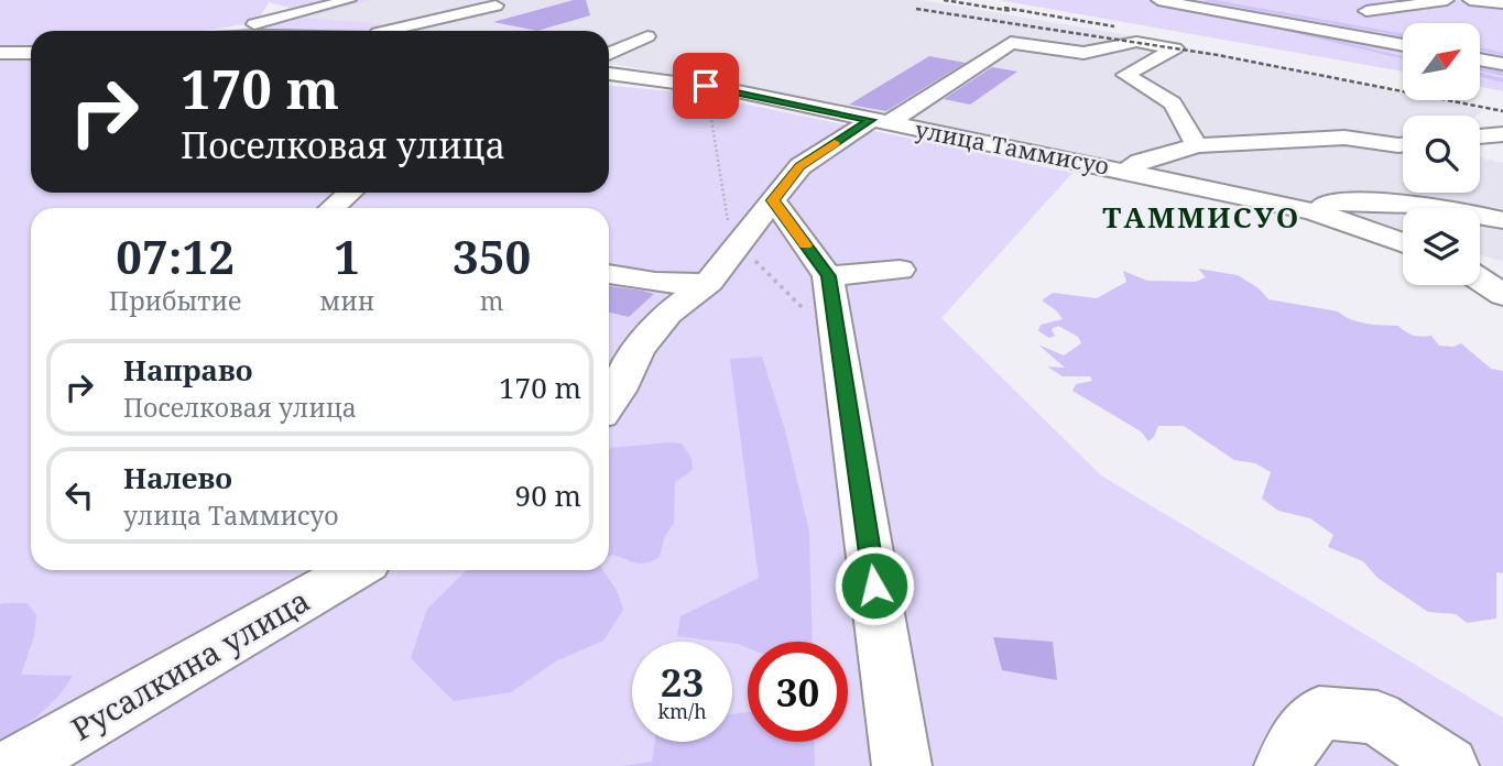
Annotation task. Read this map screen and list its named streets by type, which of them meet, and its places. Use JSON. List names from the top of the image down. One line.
{"streets":{"street":["улица Таммисуо","Русалкина улица"]},"districts":["ТАММИСУО"],"north":"top right","page":{"turn":["170 m","Поселковая улица"],"eta":["07:12","Прибытие","1","мин","350","m"],"list":[{"name":"Направо","note":"Поселковая улица","value":"170 m"},{"name":"Налево","note":"улица Таммисуо","value":"90 m"}],"speed":"23 km/h","limit":"30"}}
